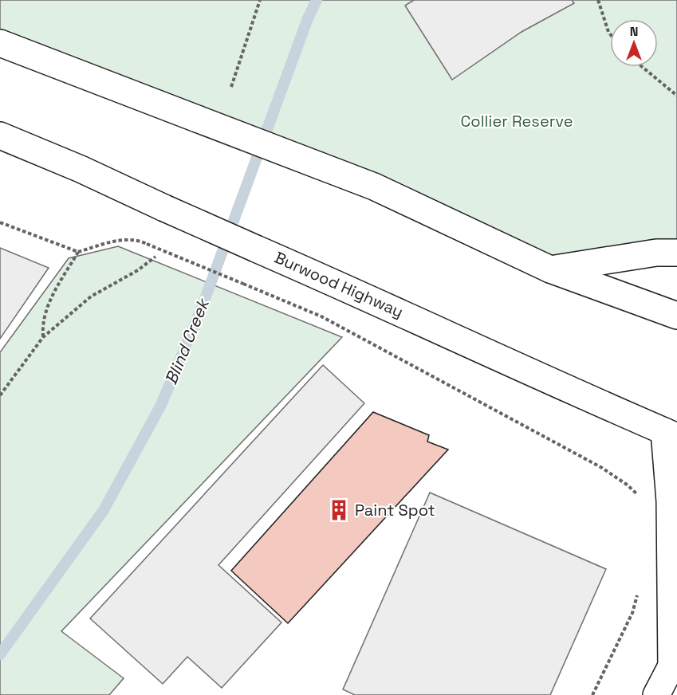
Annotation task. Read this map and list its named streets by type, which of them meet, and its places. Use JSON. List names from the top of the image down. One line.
{"streets":{"main road":["Burwood Highway"]},"water":["Blind Creek"],"parks":["Collier Reserve"],"places":{"building":["Paint Spot"]},"north":"top"}
